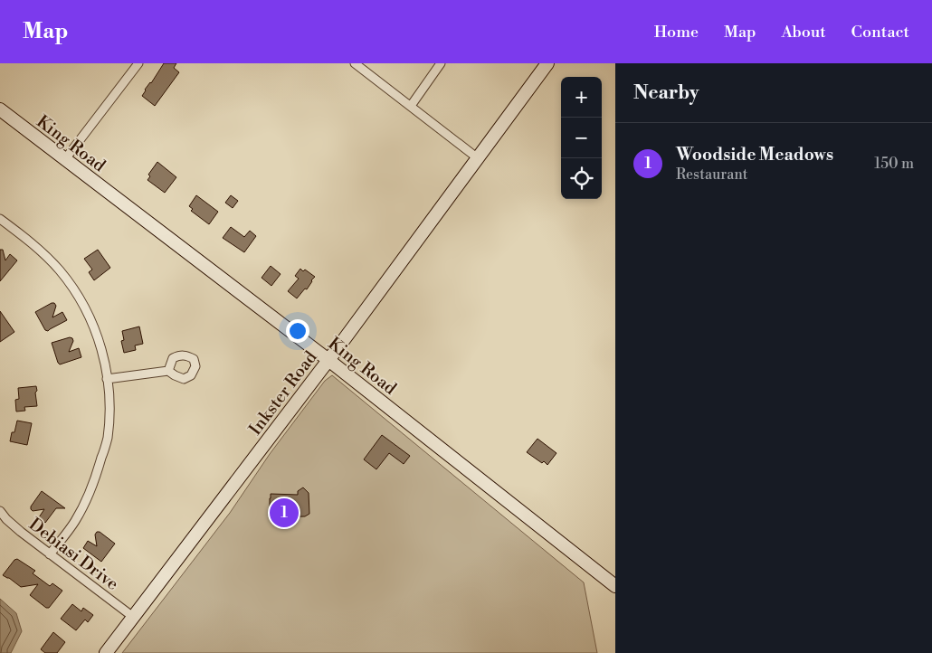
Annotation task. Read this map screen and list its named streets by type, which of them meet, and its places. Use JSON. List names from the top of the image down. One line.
{"streets":{"street":["King Road","Inkster Road","Debiasi Drive"]},"crossings":[["King Road","Inkster Road"],["Inkster Road","Debiasi Drive"]],"page":{"header":"Map","nav":["Home","Map","About","Contact"],"heading":"Nearby","map_buttons":["+","−"],"list":[{"mark":"1","name":"Woodside Meadows","note":"Restaurant","value":"150 m"}],"pins":"1"}}
